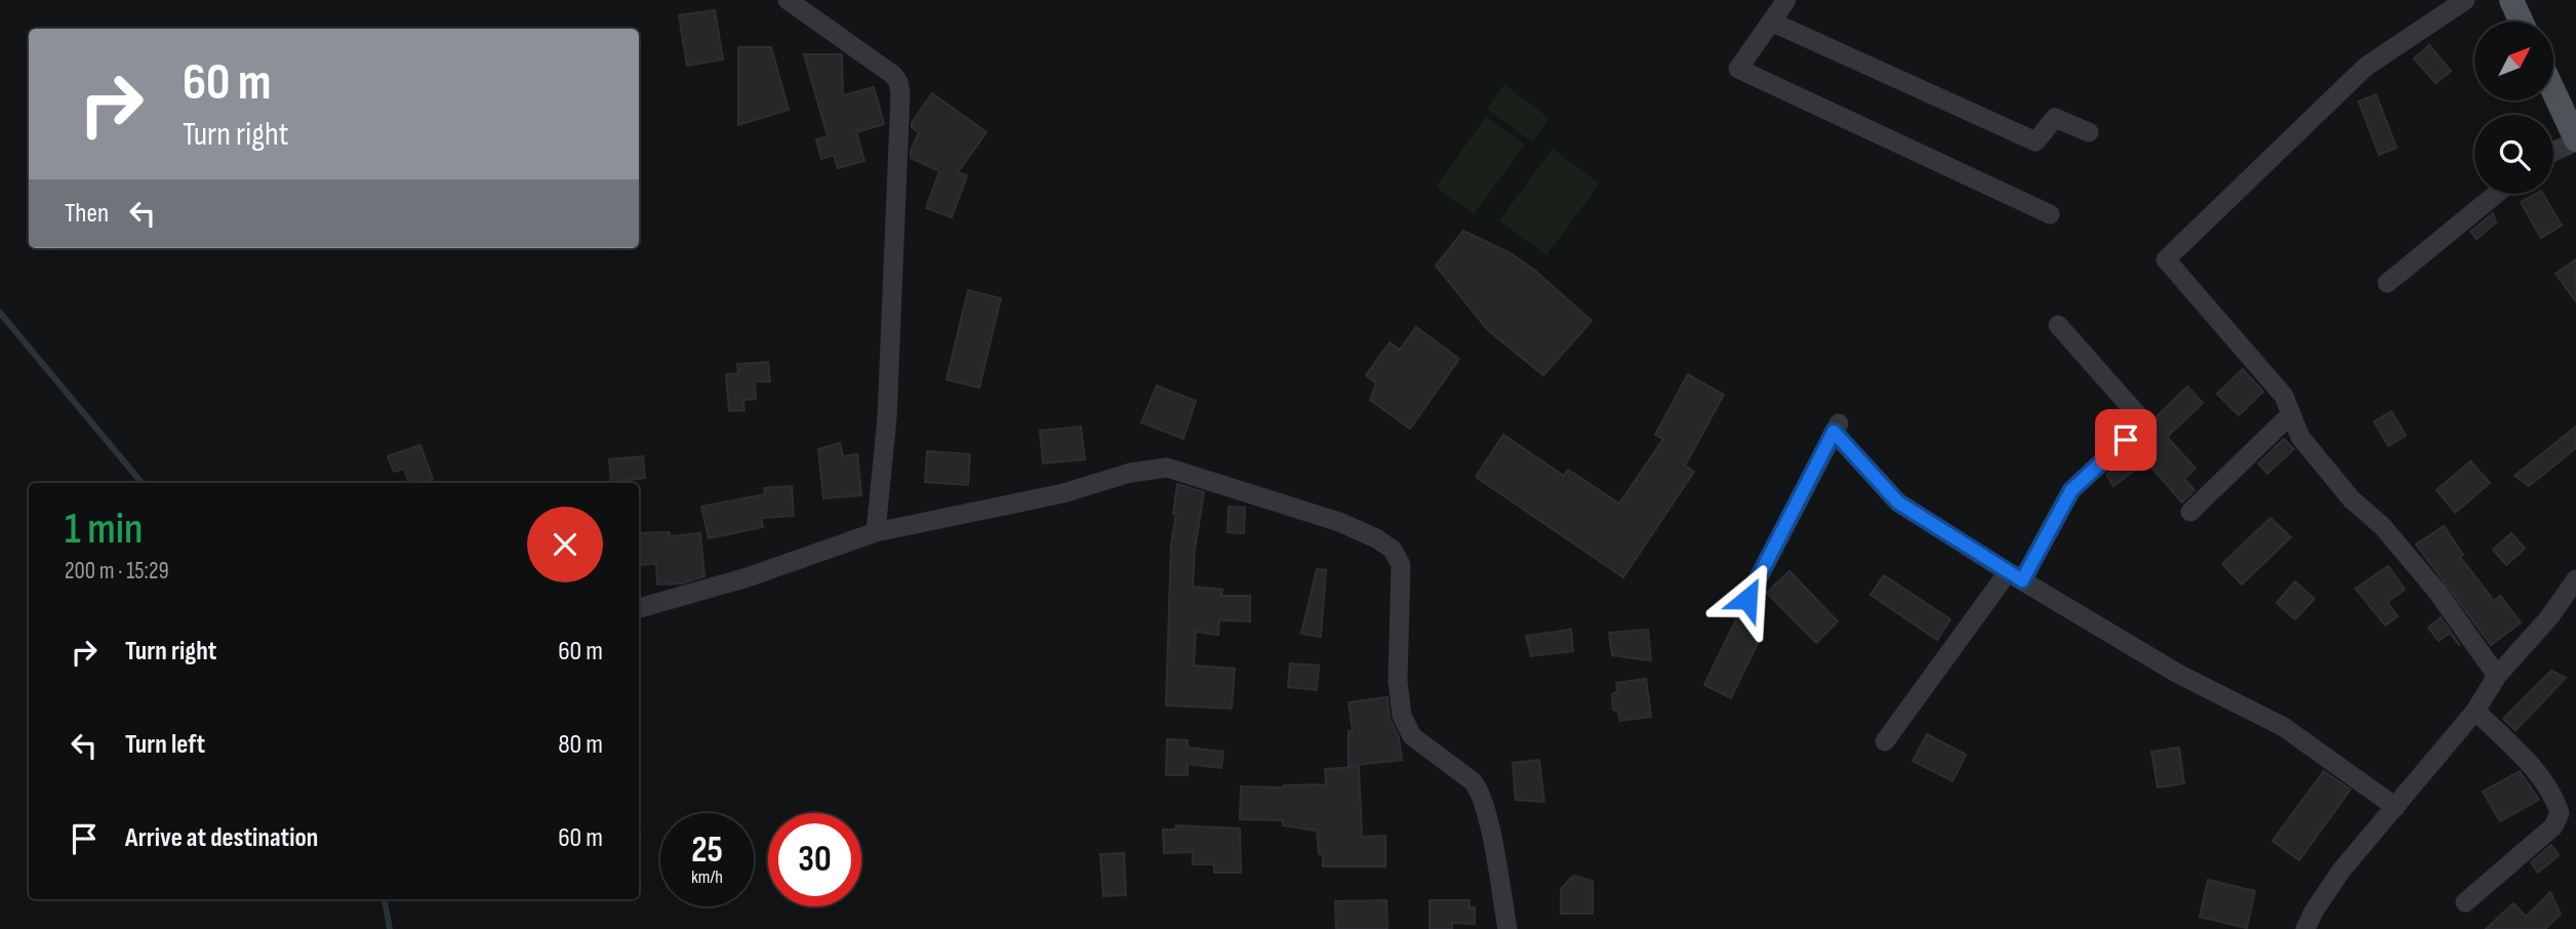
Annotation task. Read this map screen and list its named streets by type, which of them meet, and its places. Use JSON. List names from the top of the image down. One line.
{"north":"top right","page":{"turn":["60 m","Turn right"],"then":"Then","heading":["1 min","200 m · 15:29"],"list":[{"name":"Turn right","value":"60 m"},{"name":"Turn left","value":"80 m"},{"name":"Arrive at destination","value":"60 m"}],"speed":"25 km/h","limit":"30"}}
